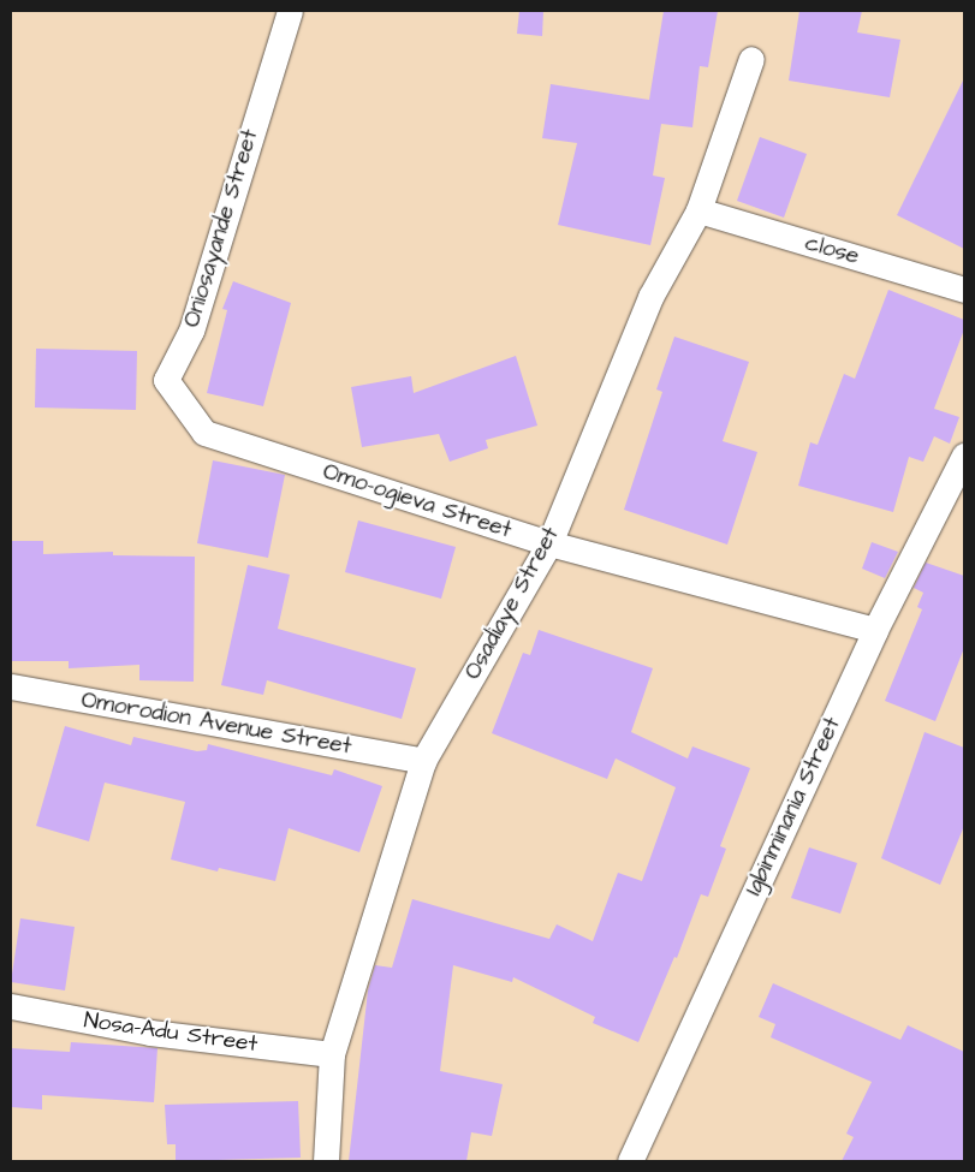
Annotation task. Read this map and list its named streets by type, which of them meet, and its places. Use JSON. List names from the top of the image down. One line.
{"streets":{"street":["Oniosayande Street","close","Omo-ogieva Street","Osadiaye Street","Omorodion Avenue Street","Igbinminania Street","Nosa-Adu Street"]},"crossings":[["Oniosayande Street","Omo-ogieva Street"],["close","Osadiaye Street"],["Omo-ogieva Street","Osadiaye Street"],["Omo-ogieva Street","Igbinminania Street"],["Osadiaye Street","Omorodion Avenue Street"],["Osadiaye Street","Nosa-Adu Street"]]}
